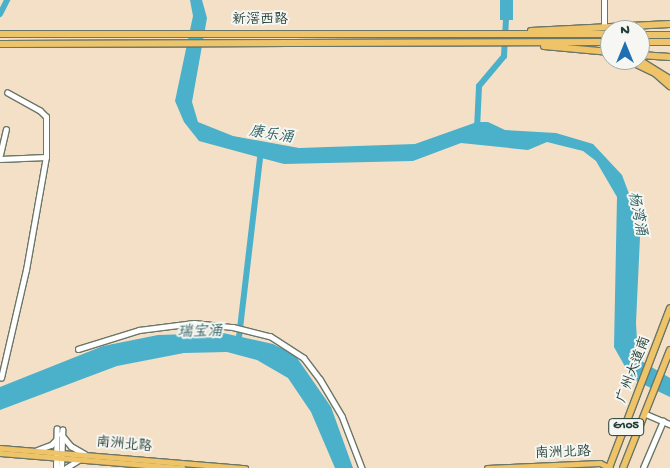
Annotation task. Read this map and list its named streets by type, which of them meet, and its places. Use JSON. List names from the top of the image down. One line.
{"streets":{"highway":["新滘西路","广州大道南","G105"],"main road":["南洲北路"]},"crossings":[["广州大道南","南洲北路"]],"water":["康乐涌","杨湾涌","瑞宝涌"],"north":"top"}
